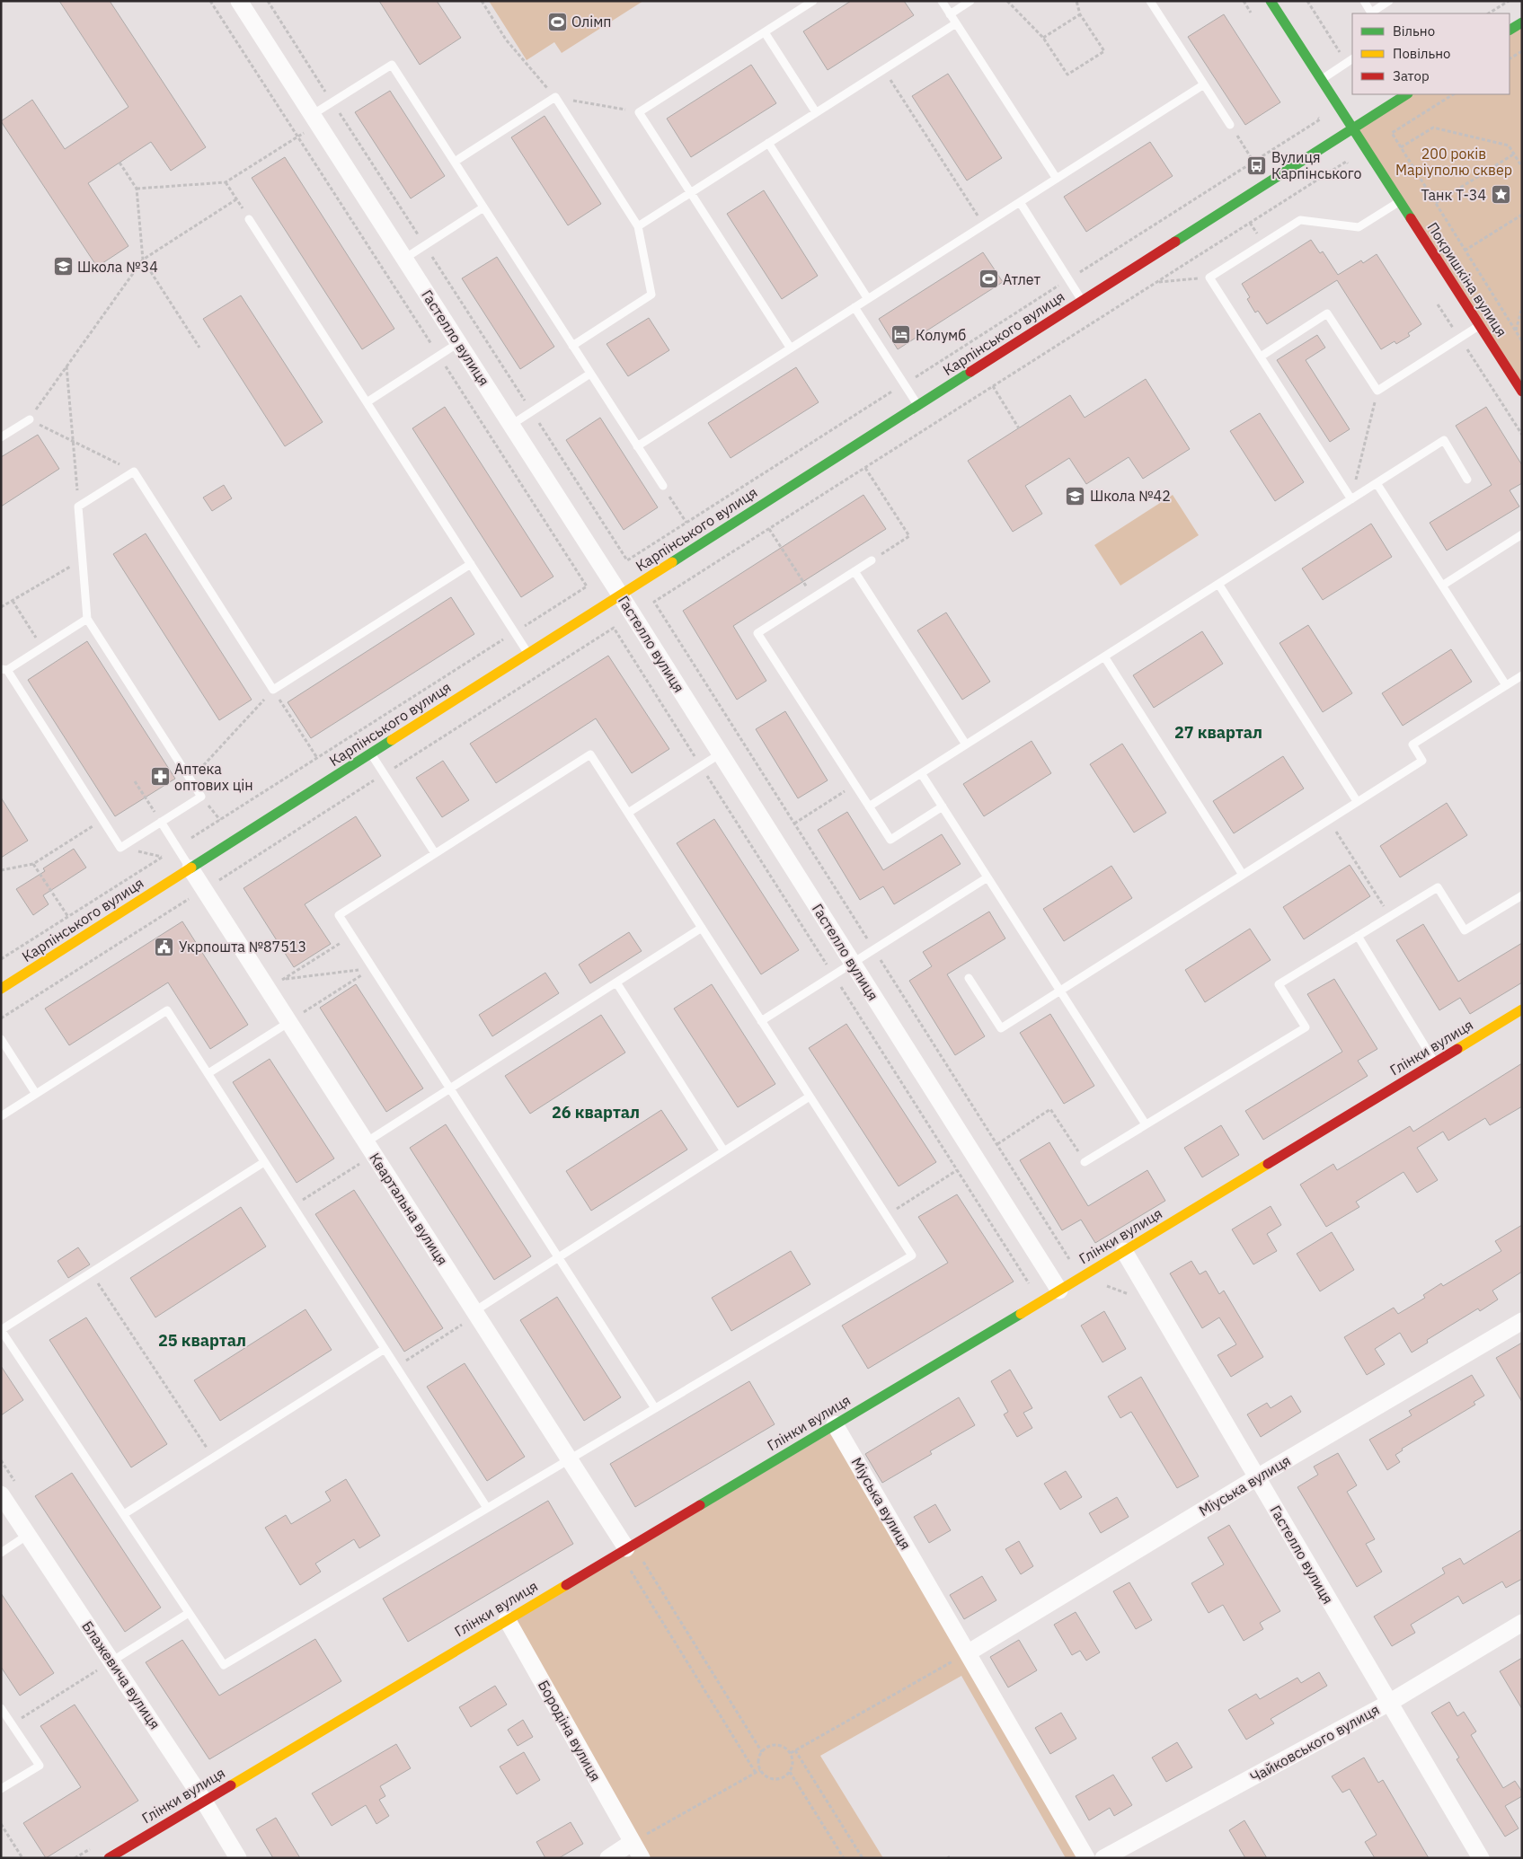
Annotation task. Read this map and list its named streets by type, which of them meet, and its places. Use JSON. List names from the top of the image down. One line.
{"streets":{"street":["Покришкіна вулиця","Карпінського вулиця","Гастелло вулиця","Глінки вулиця","Квартальна вулиця","Міуська вулиця","Блажевича вулиця","Бородіна вулиця","Чайковського вулиця"]},"crossings":[["Покришкіна вулиця","Карпінського вулиця"],["Карпінського вулиця","Гастелло вулиця"],["Карпінського вулиця","Квартальна вулиця"],["Гастелло вулиця","Глінки вулиця"],["Гастелло вулиця","Міуська вулиця"],["Гастелло вулиця","Чайковського вулиця"],["Глінки вулиця","Квартальна вулиця"],["Глінки вулиця","Міуська вулиця"],["Глінки вулиця","Блажевича вулиця"],["Глінки вулиця","Бородіна вулиця"]],"districts":["27 квартал","26 квартал","25 квартал"],"parks":["200 років Маріуполю сквер"],"places":{"sports":["Олімп","Атлет"],"bus stop":["Вулиця Карпінського"],"place":["Танк Т-34"],"school or university":["Школа №34","Школа №42"],"hotel":["Колумб"],"pharmacy":["Аптека оптових цін"],"public building":["Укрпошта №87513"]},"legend":["Вільно","Повільно","Затор"]}
